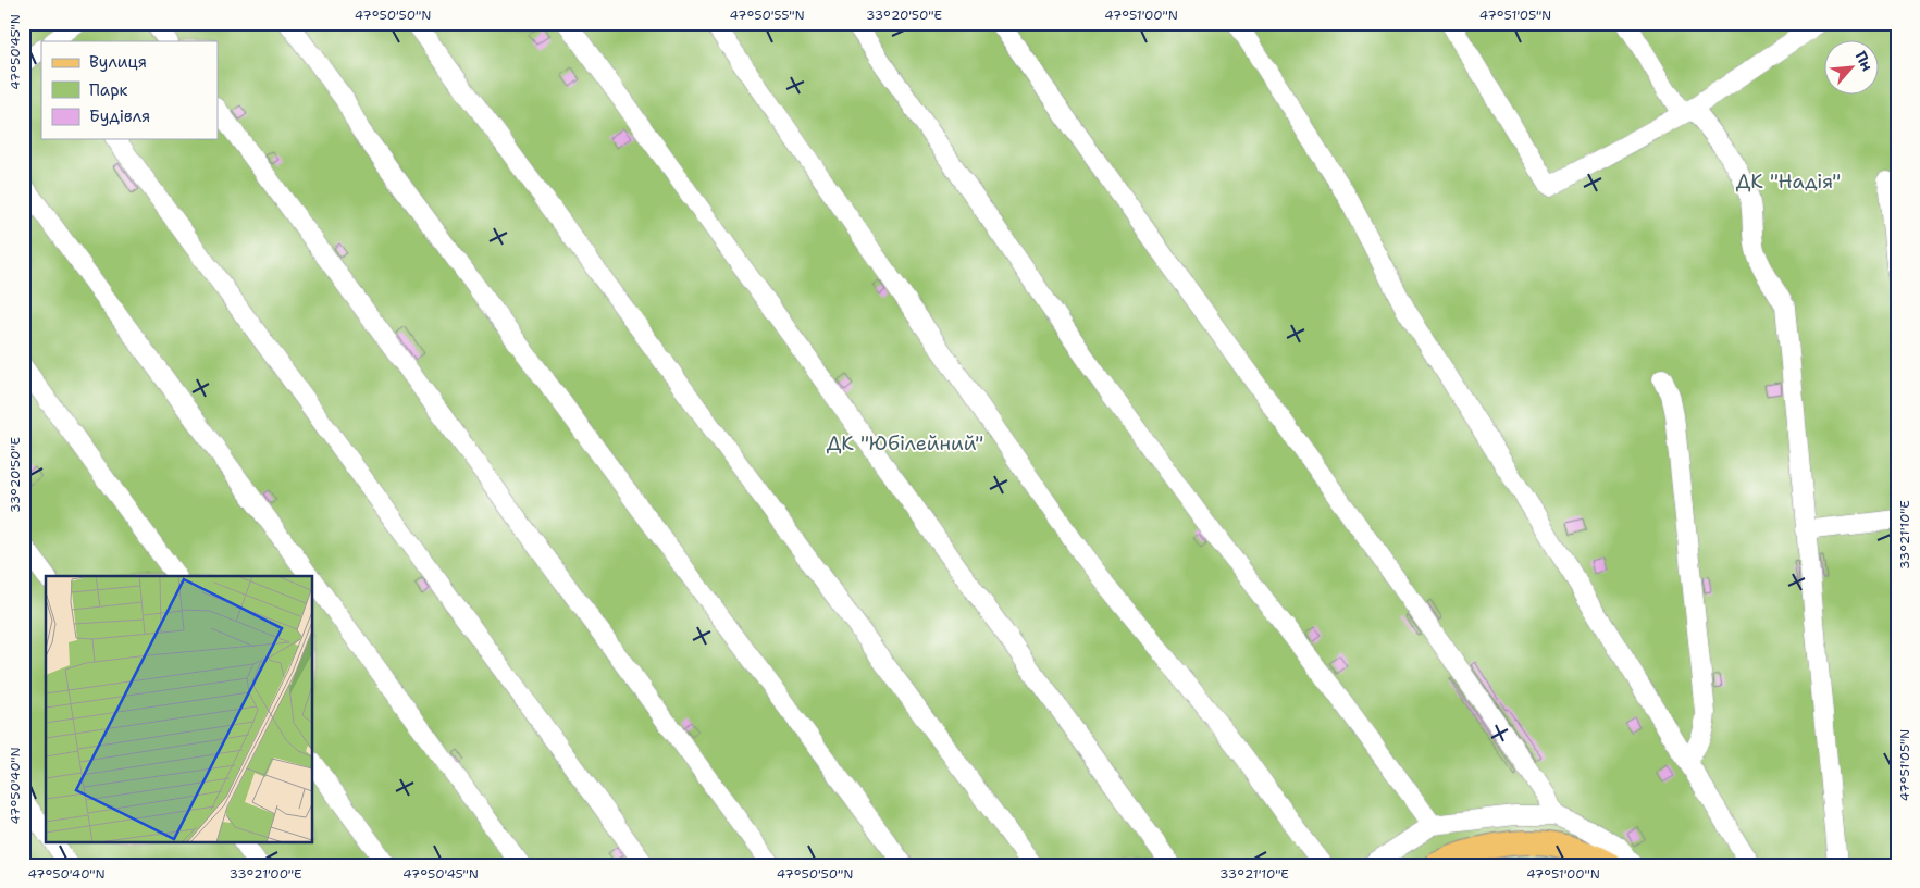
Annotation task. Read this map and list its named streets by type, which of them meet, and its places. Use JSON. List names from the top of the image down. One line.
{"parks":["ДК \"Надія\"","ДК \"Юбілейний\""],"legend":["Вулиця","Парк","Будівля"],"north":"top right","coordinates":["47°50'50\"N","47°50'55\"N","33°20'50\"E","47°51'00\"N","47°51'05\"N","47°50'45\"N","33°21'10\"E","47°50'40\"N","33°21'00\"E"]}
